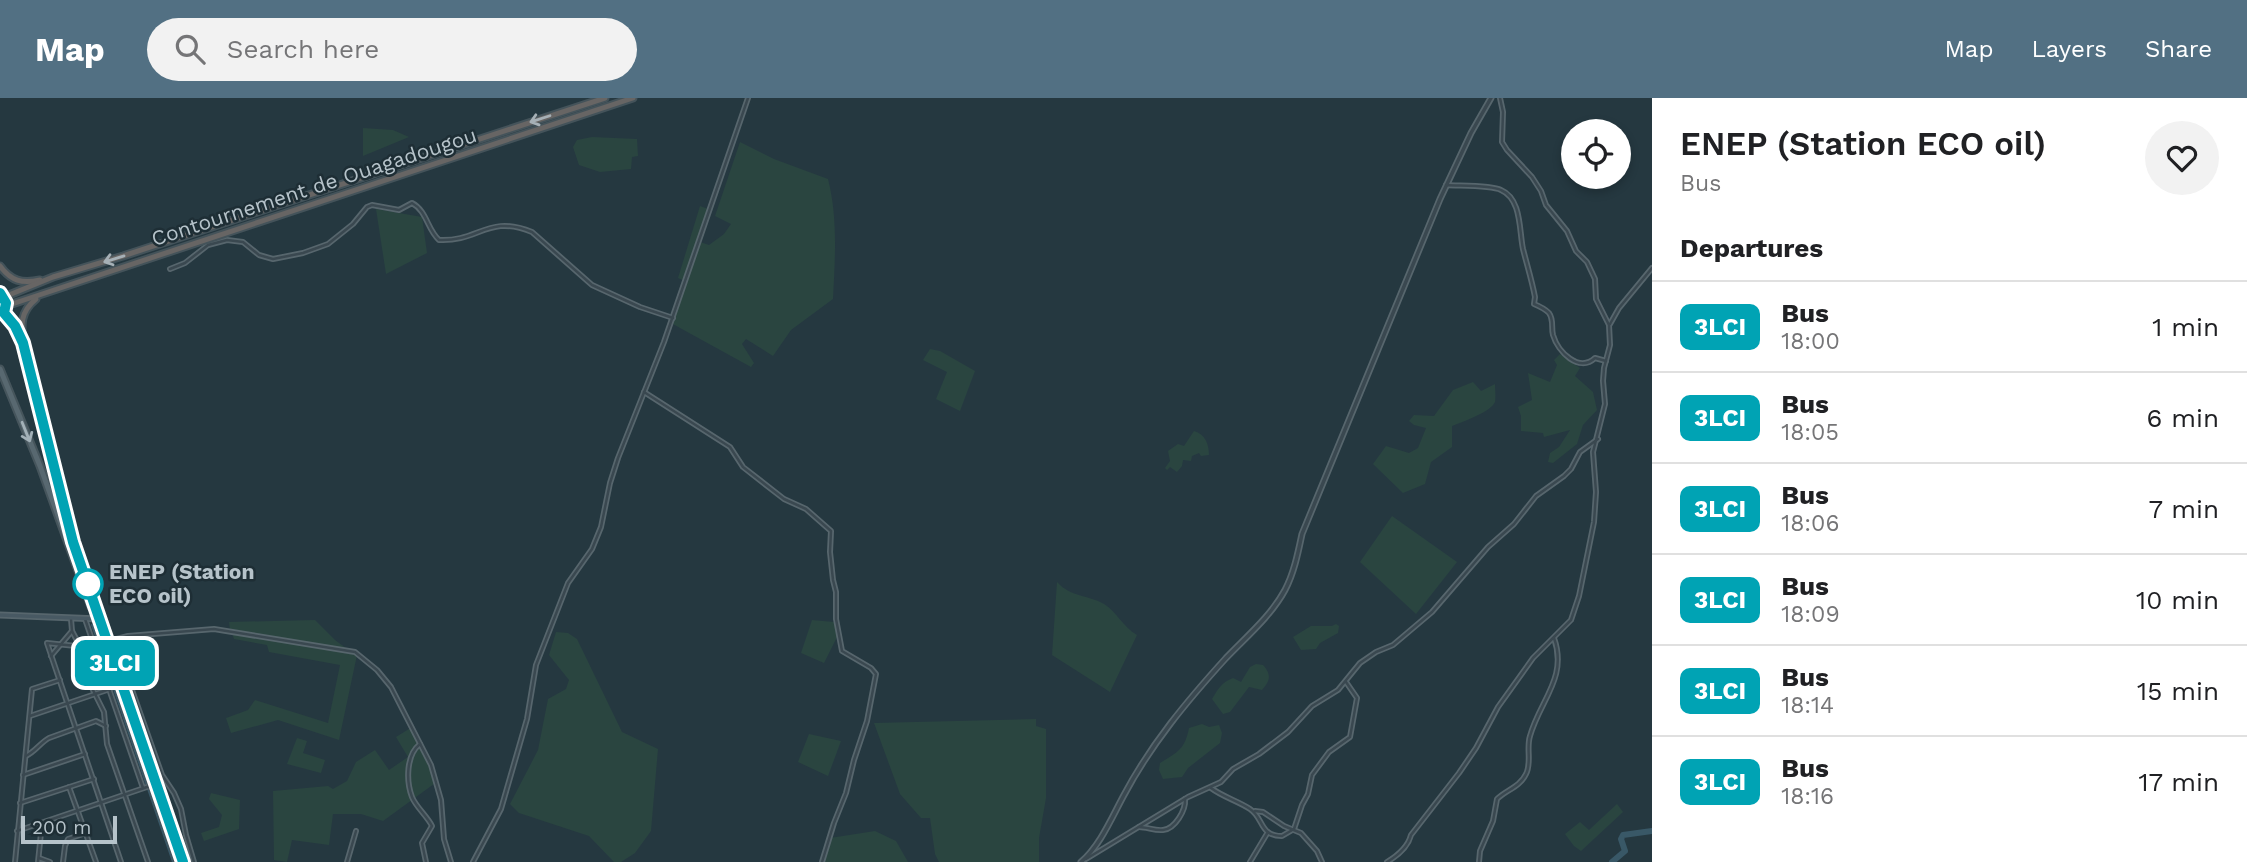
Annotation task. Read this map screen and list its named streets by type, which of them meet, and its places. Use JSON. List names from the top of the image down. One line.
{"streets":{"highway":["Contournement de Ouagadougou"]},"places":["ENEP (Station ECO oil)"],"lines":["bus line 3LCI"],"scale_bar":"200 m","page":{"header":"Map","search":"Search here","nav":["Map","Layers","Share"],"on_map":"3LCI","heading":[["ENEP (Station ECO oil)","Bus"],"Departures"],"list":[{"mark":"3LCI","name":"Bus","note":"18:00","value":"1 min"},{"mark":"3LCI","name":"Bus","note":"18:05","value":"6 min"},{"mark":"3LCI","name":"Bus","note":"18:06","value":"7 min"},{"mark":"3LCI","name":"Bus","note":"18:09","value":"10 min"},{"mark":"3LCI","name":"Bus","note":"18:14","value":"15 min"},{"mark":"3LCI","name":"Bus","note":"18:16","value":"17 min"}],"scale":"200 m"}}
